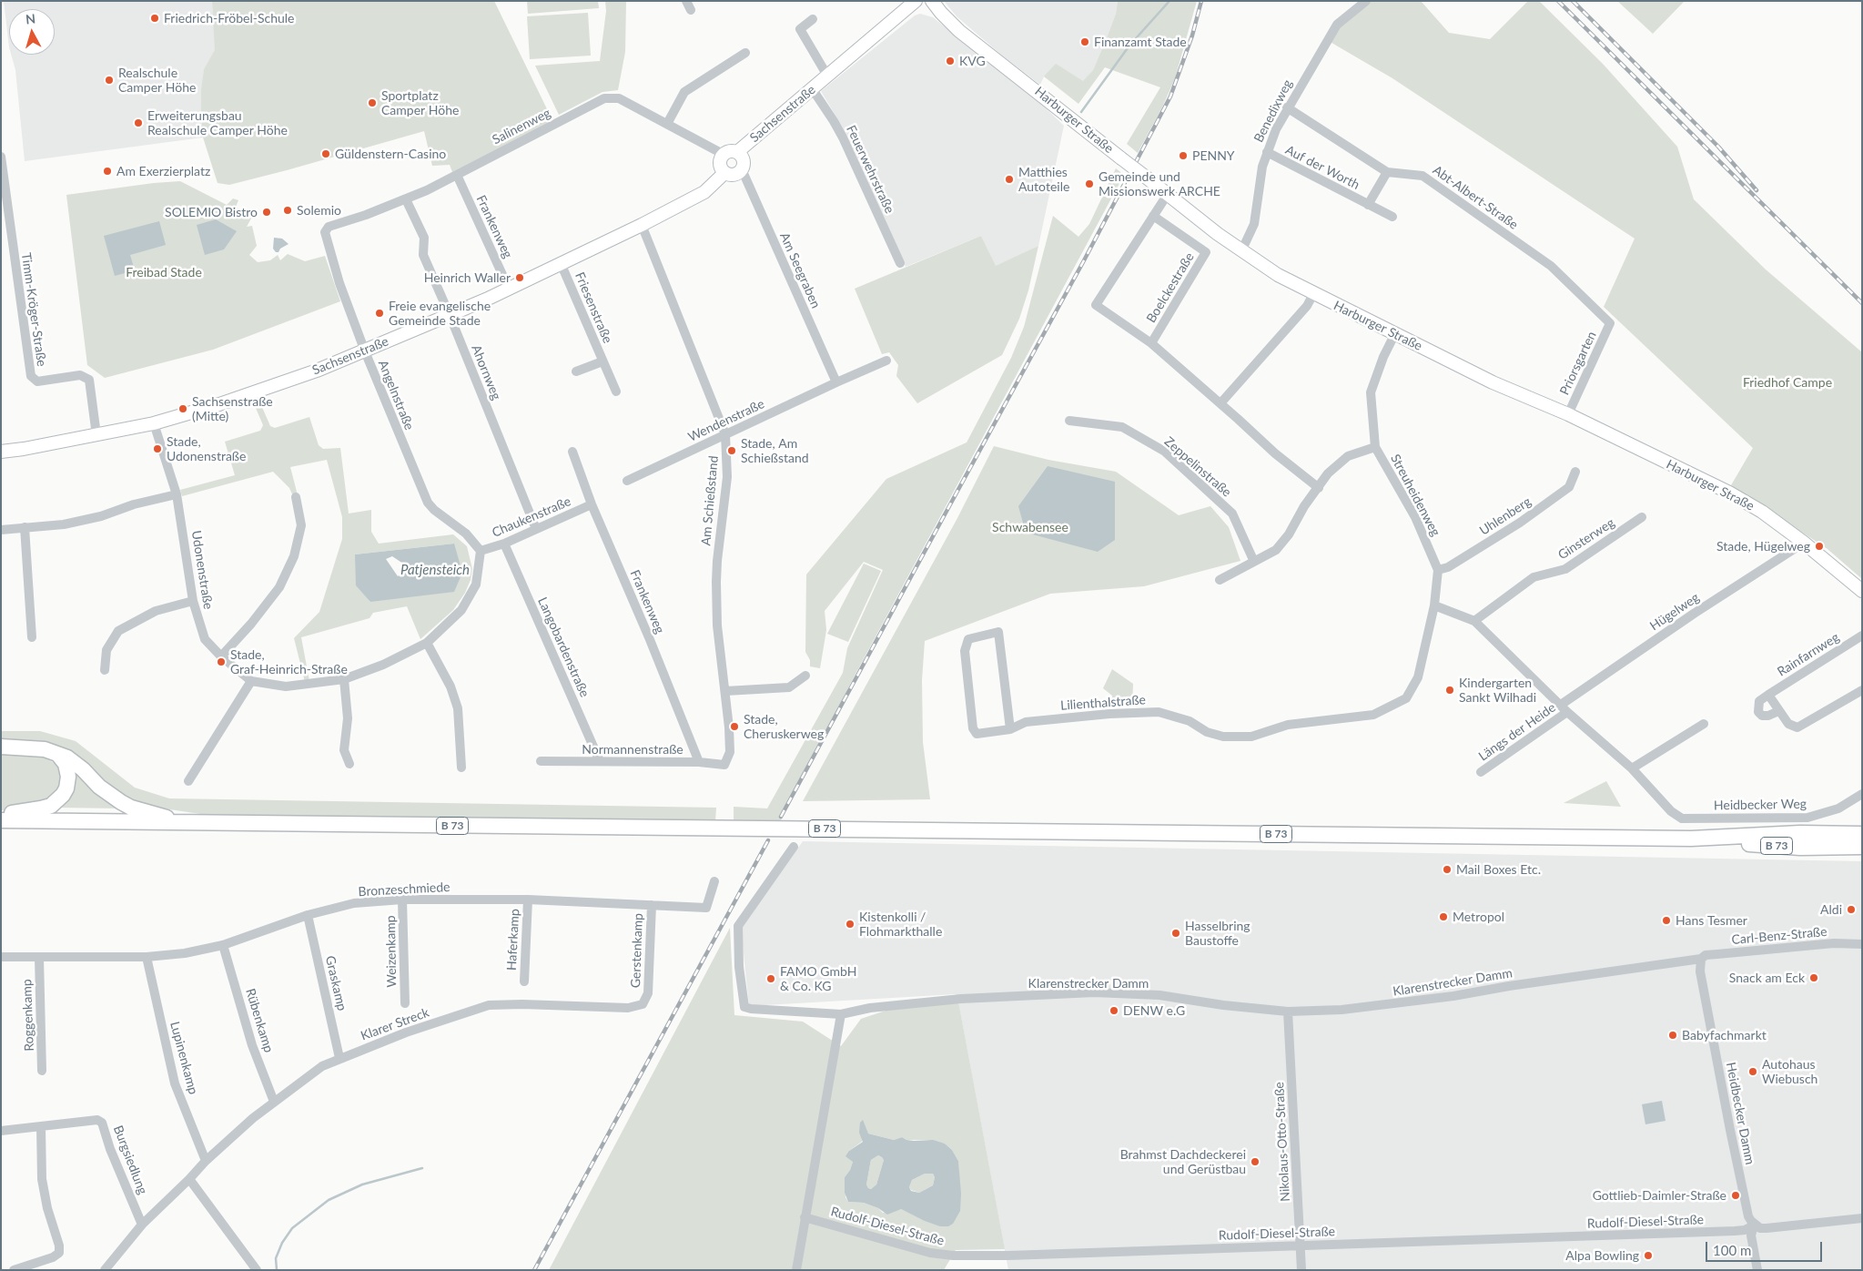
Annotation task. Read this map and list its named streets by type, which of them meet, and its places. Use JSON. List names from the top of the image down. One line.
{"streets":{"main road":["Sachsenstraße","Harburger Straße","B 73"],"street":["Benedixweg","Salinenweg","Auf der Worth","Feuerwehrstraße","Abt-Albert-Straße","Frankenweg","Am Seegraben","Boelckestraße","Friesenstraße","Timm-Kröger-Straße","Priorsgarten","Ahornweg","Angelnstraße","Wendenstraße","Zeppelinstraße","Streuheidenweg","Am Schießstand","Uhlenberg","Chaukenstraße","Ginsterweg","Udonenstraße","Hügelweg","Langobardenstraße","Rainfarnweg","Lilienthalstraße","Längs der Heide","Normannenstraße","Heidbecker Weg","Bronzeschmiede","Carl-Benz-Straße","Haferkamp","Gerstenkamp","Weizenkamp","Klarenstrecker Damm","Graskamp","Roggenkamp","Rübenkamp","Klarer Streck","Lupinenkamp","Heidbecker Damm","Nikolaus-Otto-Straße","Burgsiedlung","Rudolf-Diesel-Straße"]},"crossings":[["Benedixweg","Harburger Straße"],["Benedixweg","Auf der Worth"],["Benedixweg","Abt-Albert-Straße"],["Sachsenstraße","Salinenweg"],["Sachsenstraße","Feuerwehrstraße"],["Sachsenstraße","Frankenweg"],["Sachsenstraße","Am Seegraben"],["Sachsenstraße","Friesenstraße"],["Sachsenstraße","Timm-Kröger-Straße"],["Sachsenstraße","Ahornweg"],["Sachsenstraße","Angelnstraße"],["Sachsenstraße","Am Schießstand"],["Sachsenstraße","Udonenstraße"],["Harburger Straße","Priorsgarten"],["Harburger Straße","Streuheidenweg"],["Harburger Straße","Hügelweg"],["Salinenweg","Frankenweg"],["Salinenweg","Am Seegraben"],["Salinenweg","Ahornweg"],["Salinenweg","Angelnstraße"],["Auf der Worth","Abt-Albert-Straße"],["Abt-Albert-Straße","Priorsgarten"],["Frankenweg","Chaukenstraße"],["Frankenweg","Normannenstraße"],["Am Seegraben","Wendenstraße"],["Ahornweg","Chaukenstraße"],["Angelnstraße","Chaukenstraße"],["Wendenstraße","Am Schießstand"],["Streuheidenweg","Uhlenberg"],["Streuheidenweg","Lilienthalstraße"],["Am Schießstand","Normannenstraße"],["Chaukenstraße","Langobardenstraße"],["Langobardenstraße","Normannenstraße"],["Bronzeschmiede","Haferkamp"],["Bronzeschmiede","Gerstenkamp"],["Bronzeschmiede","Weizenkamp"],["Bronzeschmiede","Graskamp"],["Bronzeschmiede","Roggenkamp"],["Bronzeschmiede","Rübenkamp"],["Bronzeschmiede","Lupinenkamp"],["Carl-Benz-Straße","Klarenstrecker Damm"],["Carl-Benz-Straße","Heidbecker Damm"],["Gerstenkamp","Klarer Streck"],["Klarenstrecker Damm","Heidbecker Damm"],["Klarenstrecker Damm","Nikolaus-Otto-Straße"],["Graskamp","Klarer Streck"],["Rübenkamp","Klarer Streck"],["Klarer Streck","Lupinenkamp"],["Klarer Streck","Burgsiedlung"],["Heidbecker Damm","Rudolf-Diesel-Straße"],["Nikolaus-Otto-Straße","Rudolf-Diesel-Straße"]],"water":["Patjensteich"],"parks":["Freibad Stade","Friedhof Campe","Schwabensee"],"places":["Friedrich-Fröbel-Schule","Finanzamt Stade","KVG","Realschule Camper Höhe","Sportplatz Camper Höhe","Erweiterungsbau Realschule Camper Höhe","Güldenstern-Casino","PENNY","Am Exerzierplatz","Matthies Autoteile","Gemeinde und Missionswerk ARCHE","Solemio","SOLEMIO Bistro","Heinrich Waller","Freie evangelische Gemeinde Stade","Sachsenstraße (Mitte)","Stade, Udonenstraße","Stade, Am Schießstand","Stade, Hügelweg","Stade, Graf-Heinrich-Straße","Kindergarten Sankt Wilhadi","Stade, Cheruskerweg","Mail Boxes Etc.","Aldi","Metropol","Hans Tesmer","Kistenkolli / Flohmarkthalle","Hasselbring Baustoffe","Snack am Eck","FAMO GmbH & Co. KG","DENW e.G","Babyfachmarkt","Autohaus Wiebusch","Brahmst Dachdeckerei und Gerüstbau","Gottlieb-Daimler-Straße","Alpa Bowling"],"scale_bar":"100 m","north":"top"}
